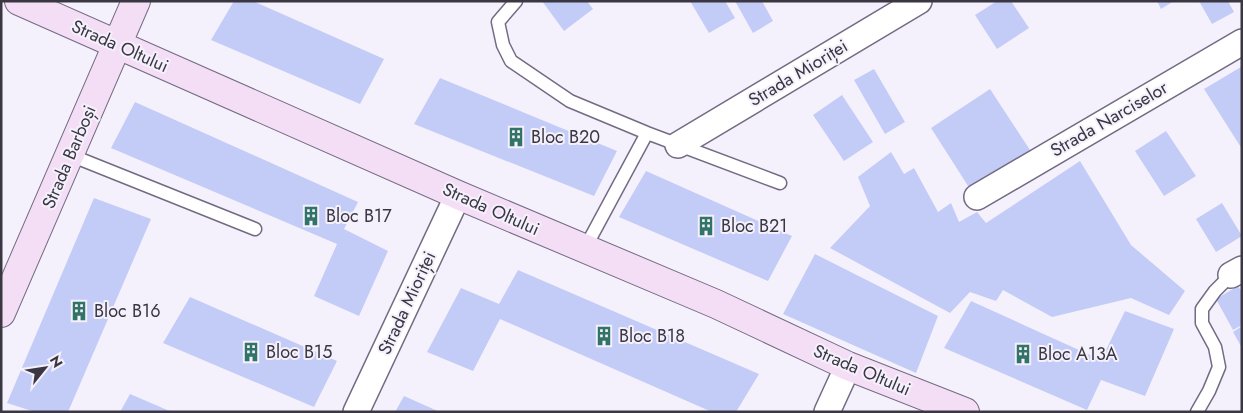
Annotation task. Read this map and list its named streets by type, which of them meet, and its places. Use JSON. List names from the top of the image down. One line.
{"streets":{"street":["Strada Oltului","Strada Mioriței","Strada Narciselor","Strada Barboși"]},"crossings":[["Strada Oltului","Strada Mioriței"],["Strada Oltului","Strada Barboși"]],"places":{"building":["Bloc B20","Bloc B17","Bloc B21","Bloc B16","Bloc B18","Bloc B15","Bloc A13A"]},"north":"top right"}
